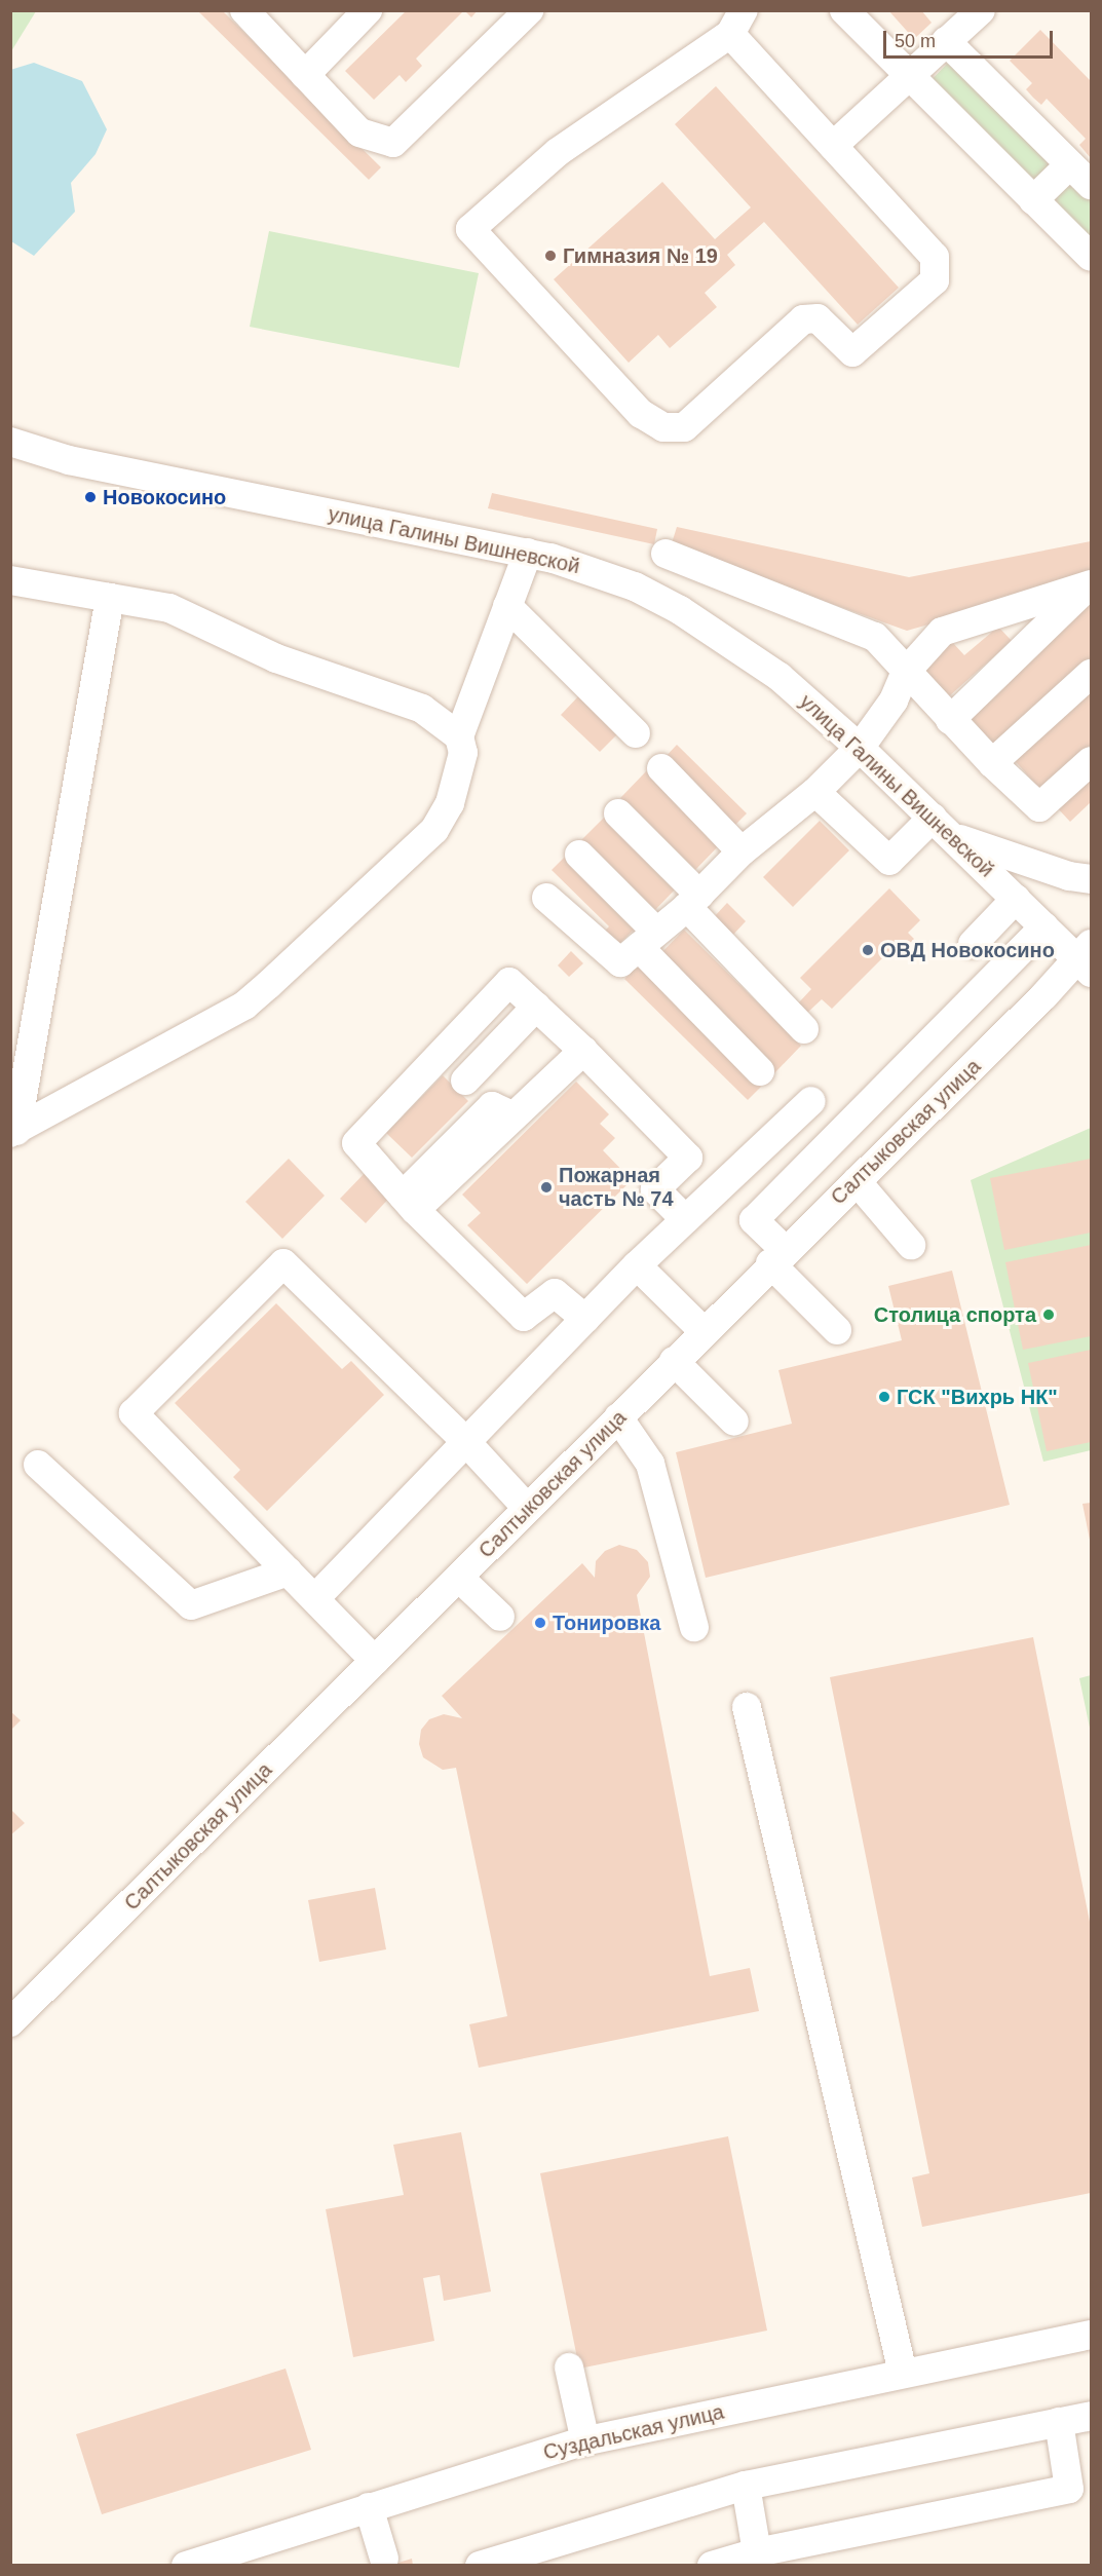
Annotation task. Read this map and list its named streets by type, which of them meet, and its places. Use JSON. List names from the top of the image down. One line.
{"streets":{"street":["улица Галины Вишневской","Салтыковская улица","Суздальская улица"]},"crossings":[["улица Галины Вишневской","Салтыковская улица"]],"places":["Гимназия № 19","Новокосино","ОВД Новокосино","Пожарная часть № 74","Столица спорта","ГСК \"Вихрь НК\"","Тонировка"],"scale_bar":"50 m"}
